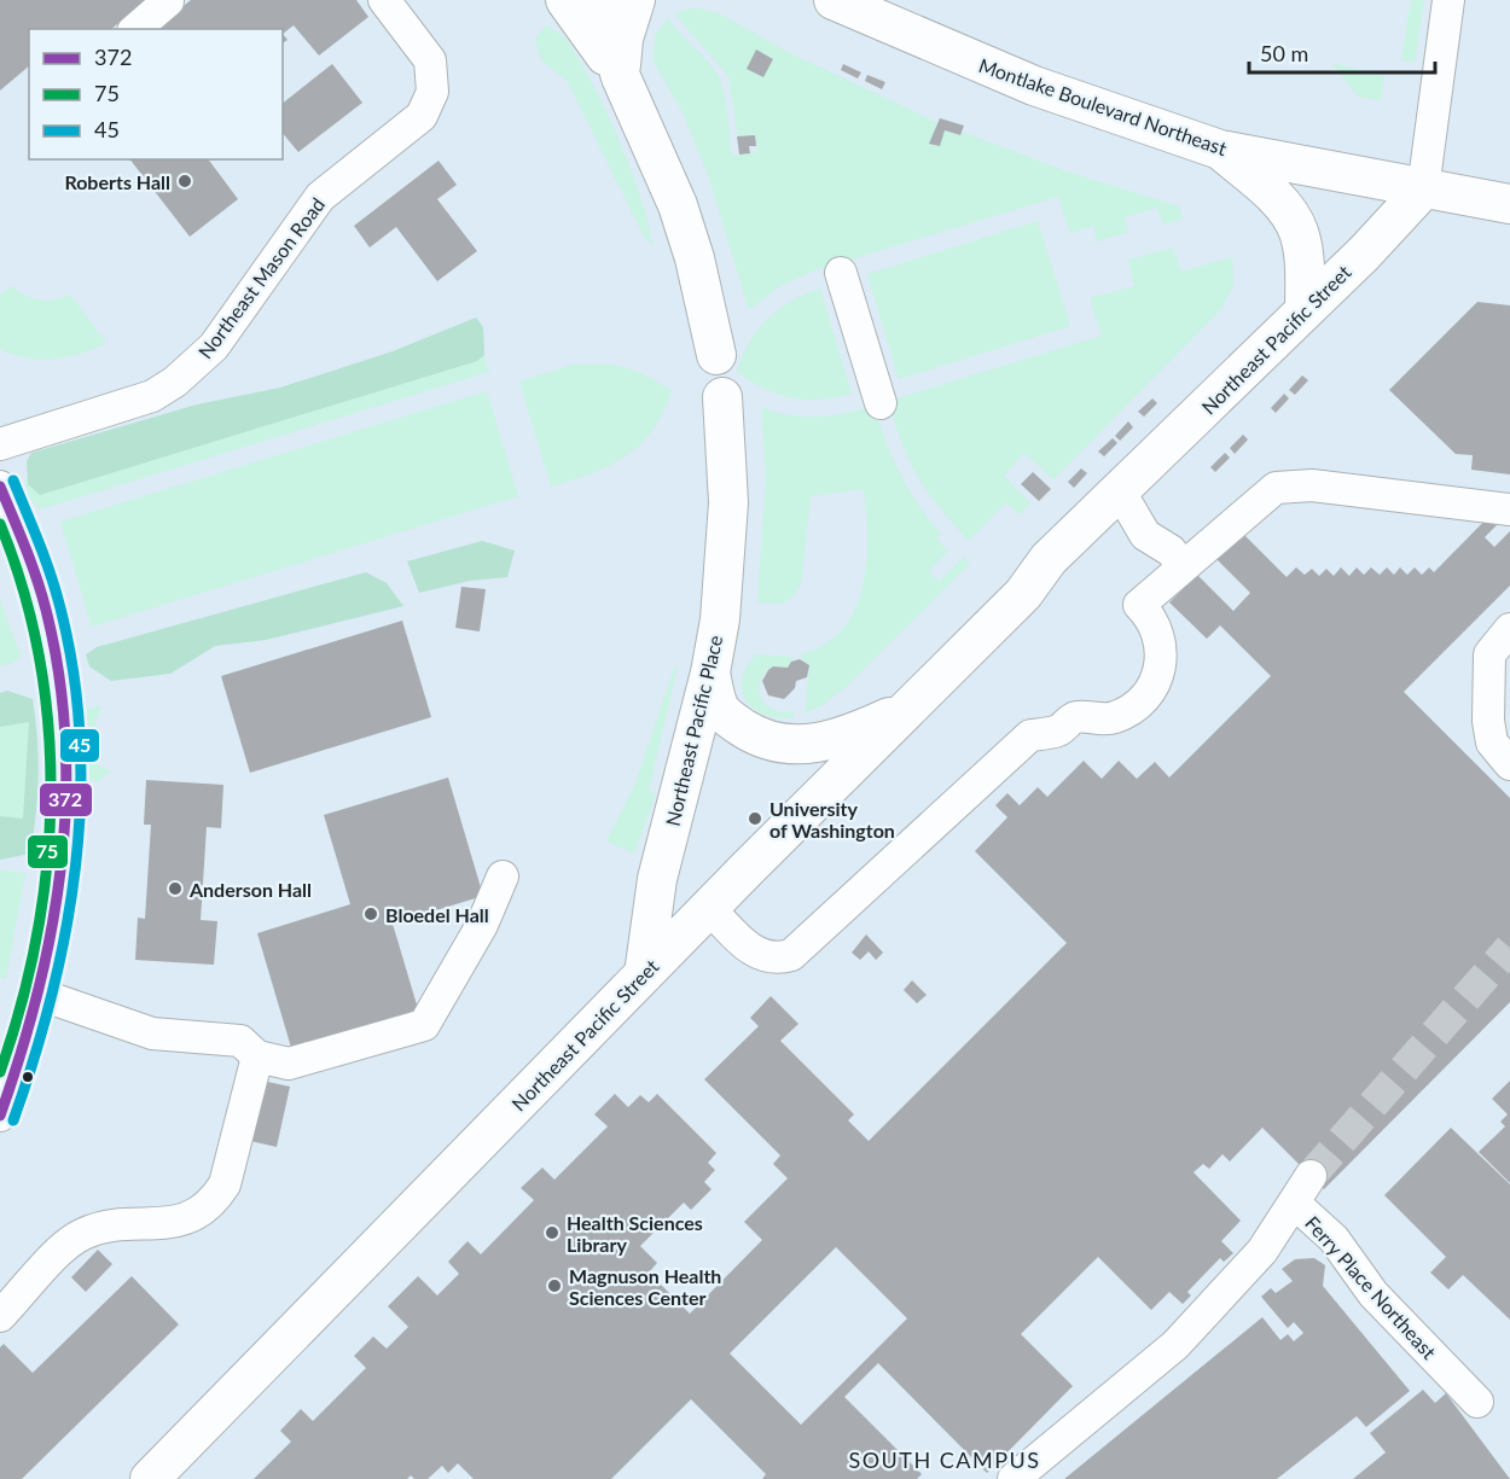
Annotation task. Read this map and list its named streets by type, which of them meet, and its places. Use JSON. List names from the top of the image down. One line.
{"streets":{"main road":["Montlake Boulevard Northeast","Northeast Pacific Street","Northeast Pacific Place"],"street":["Northeast Mason Road","Ferry Place Northeast"]},"crossings":[["Montlake Boulevard Northeast","Northeast Pacific Street"],["Northeast Pacific Street","Northeast Pacific Place"]],"districts":["SOUTH CAMPUS"],"places":["Roberts Hall","University of Washington","Anderson Hall","Bloedel Hall","Health Sciences Library","Magnuson Health Sciences Center"],"lines":["transit line 45","transit line 372","transit line 75"],"legend":["372","75","45"],"scale_bar":"50 m"}
